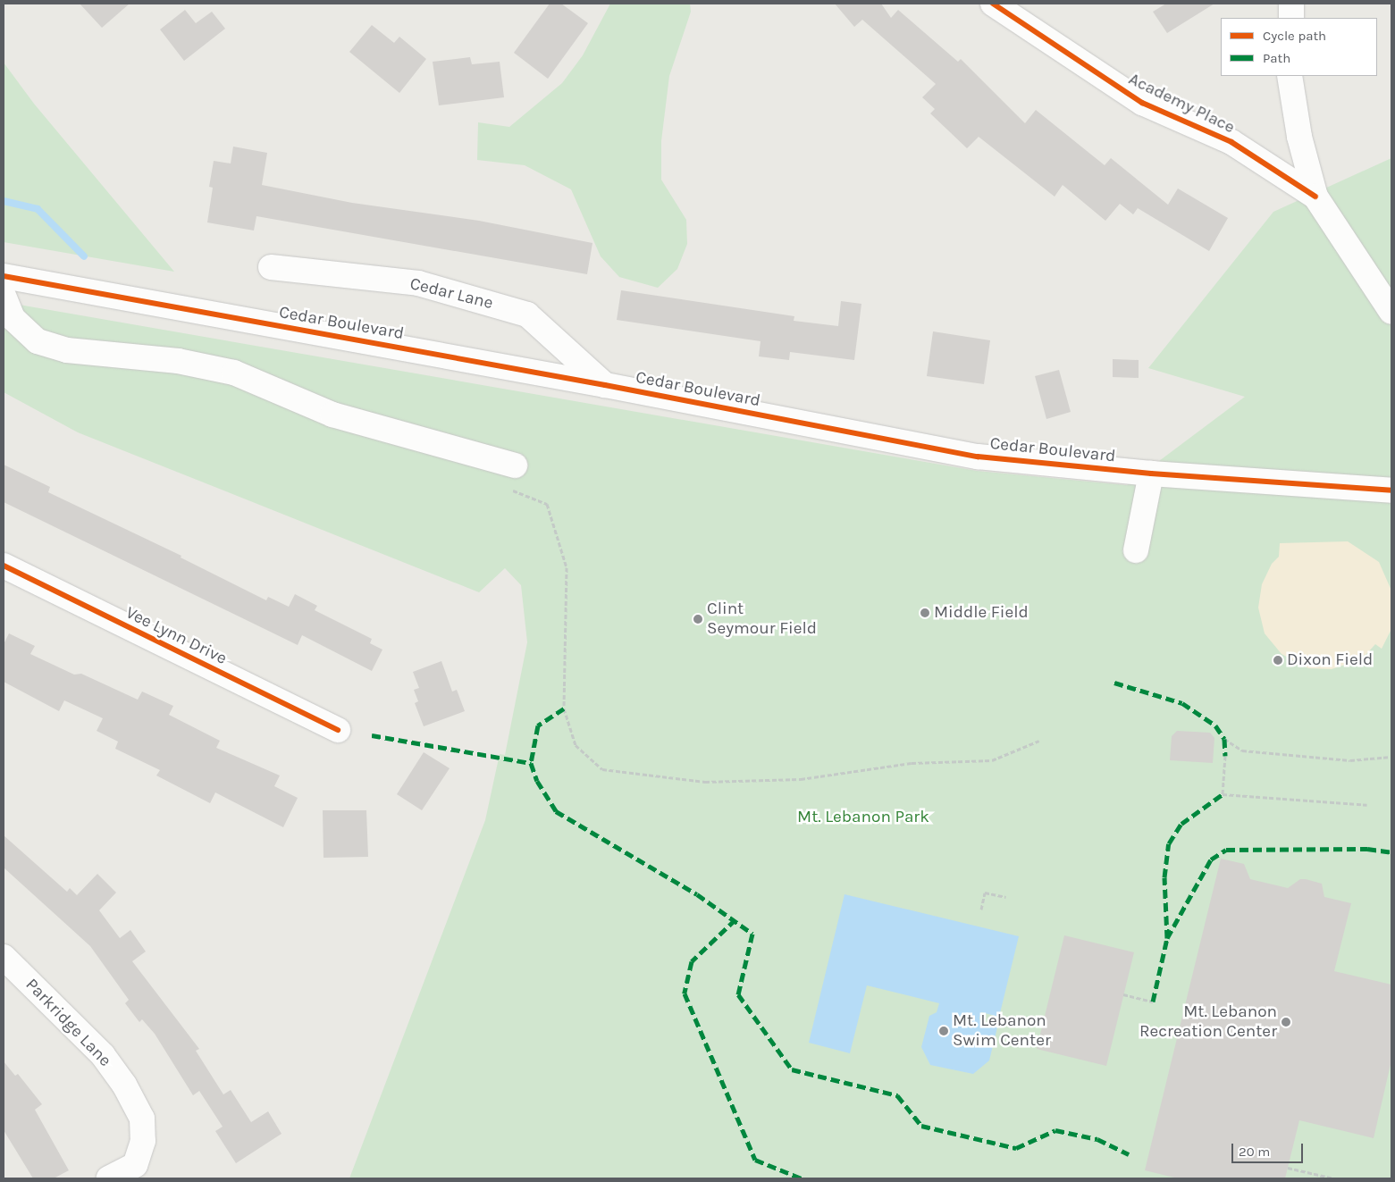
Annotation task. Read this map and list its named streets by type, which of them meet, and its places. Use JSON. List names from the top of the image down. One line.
{"streets":{"street":["Academy Place","Cedar Lane","Cedar Boulevard","Vee Lynn Drive","Parkridge Lane"]},"crossings":[["Cedar Lane","Cedar Boulevard"]],"parks":["Mt. Lebanon Park"],"places":["Middle Field","Clint Seymour Field","Dixon Field","Mt. Lebanon Recreation Center","Mt. Lebanon Swim Center"],"legend":["Cycle path","Path"],"scale_bar":"20 m"}
